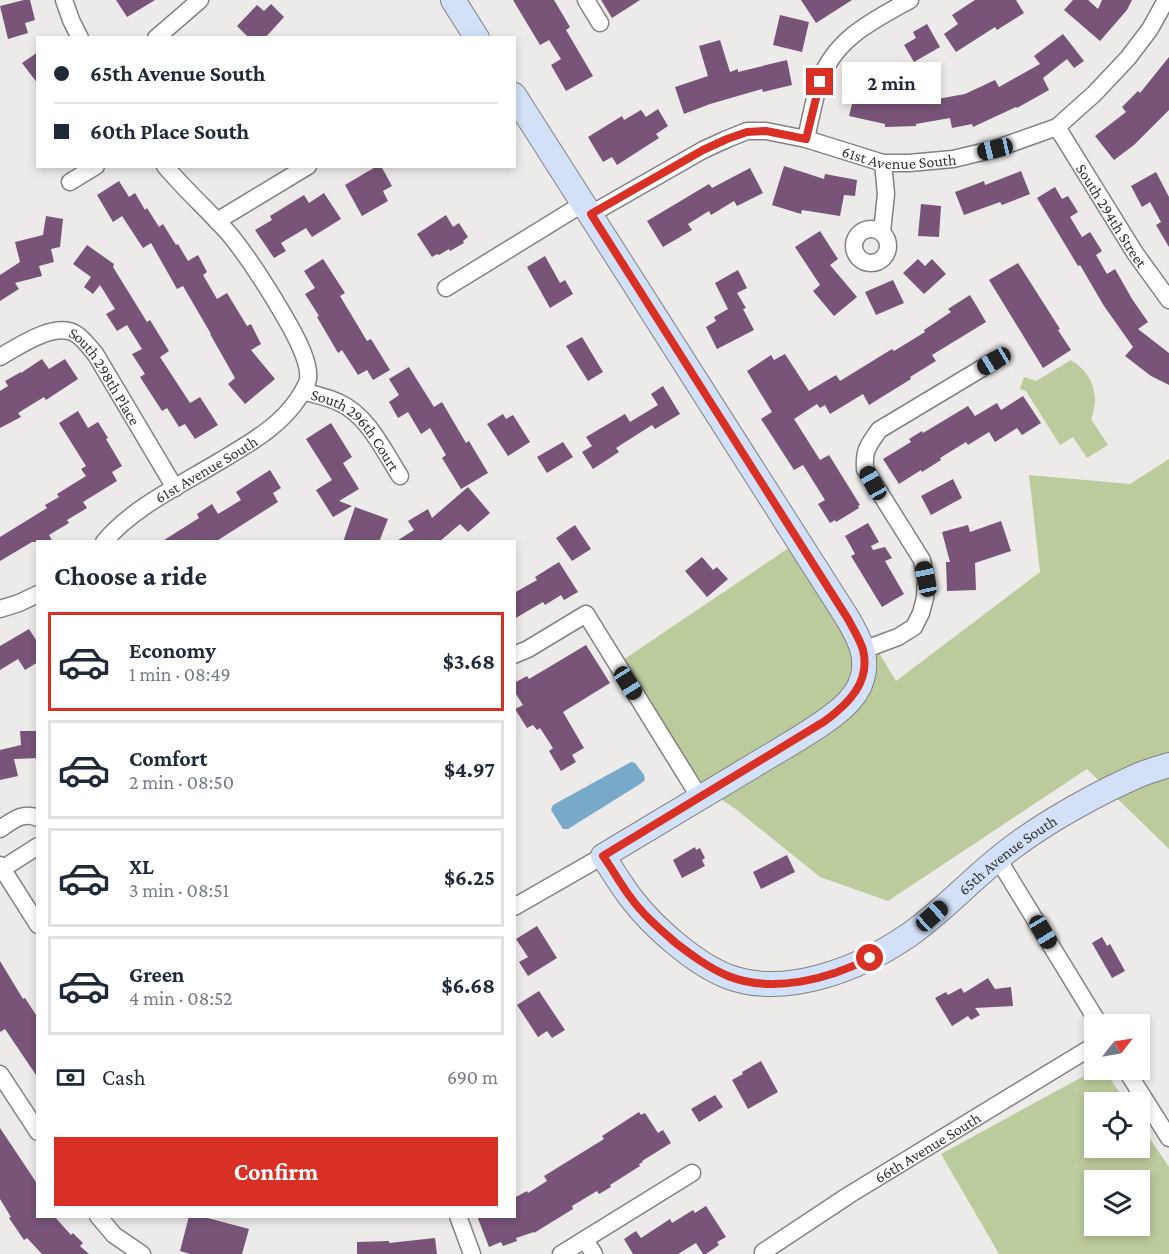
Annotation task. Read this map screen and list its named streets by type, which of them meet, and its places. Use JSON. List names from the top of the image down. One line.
{"streets":{"street":["61st Avenue South","South 294th Street","South 298th Place","South 296th Court","65th Avenue South","66th Avenue South"]},"crossings":[["61st Avenue South","South 294th Street"],["61st Avenue South","South 298th Place"],["61st Avenue South","South 296th Court"]],"north":"top right","page":{"banner":["65th Avenue South","60th Place South"],"bubble":"2 min","heading":"Choose a ride","list":[{"name":"Economy","note":"1 min · 08:49","value":"$3.68"},{"name":"Comfort","note":"2 min · 08:50","value":"$4.97"},{"name":"XL","note":"3 min · 08:51","value":"$6.25"},{"name":"Green","note":"4 min · 08:52","value":"$6.68"}],"pay":["Cash","690 m"],"buttons":"Confirm"}}
